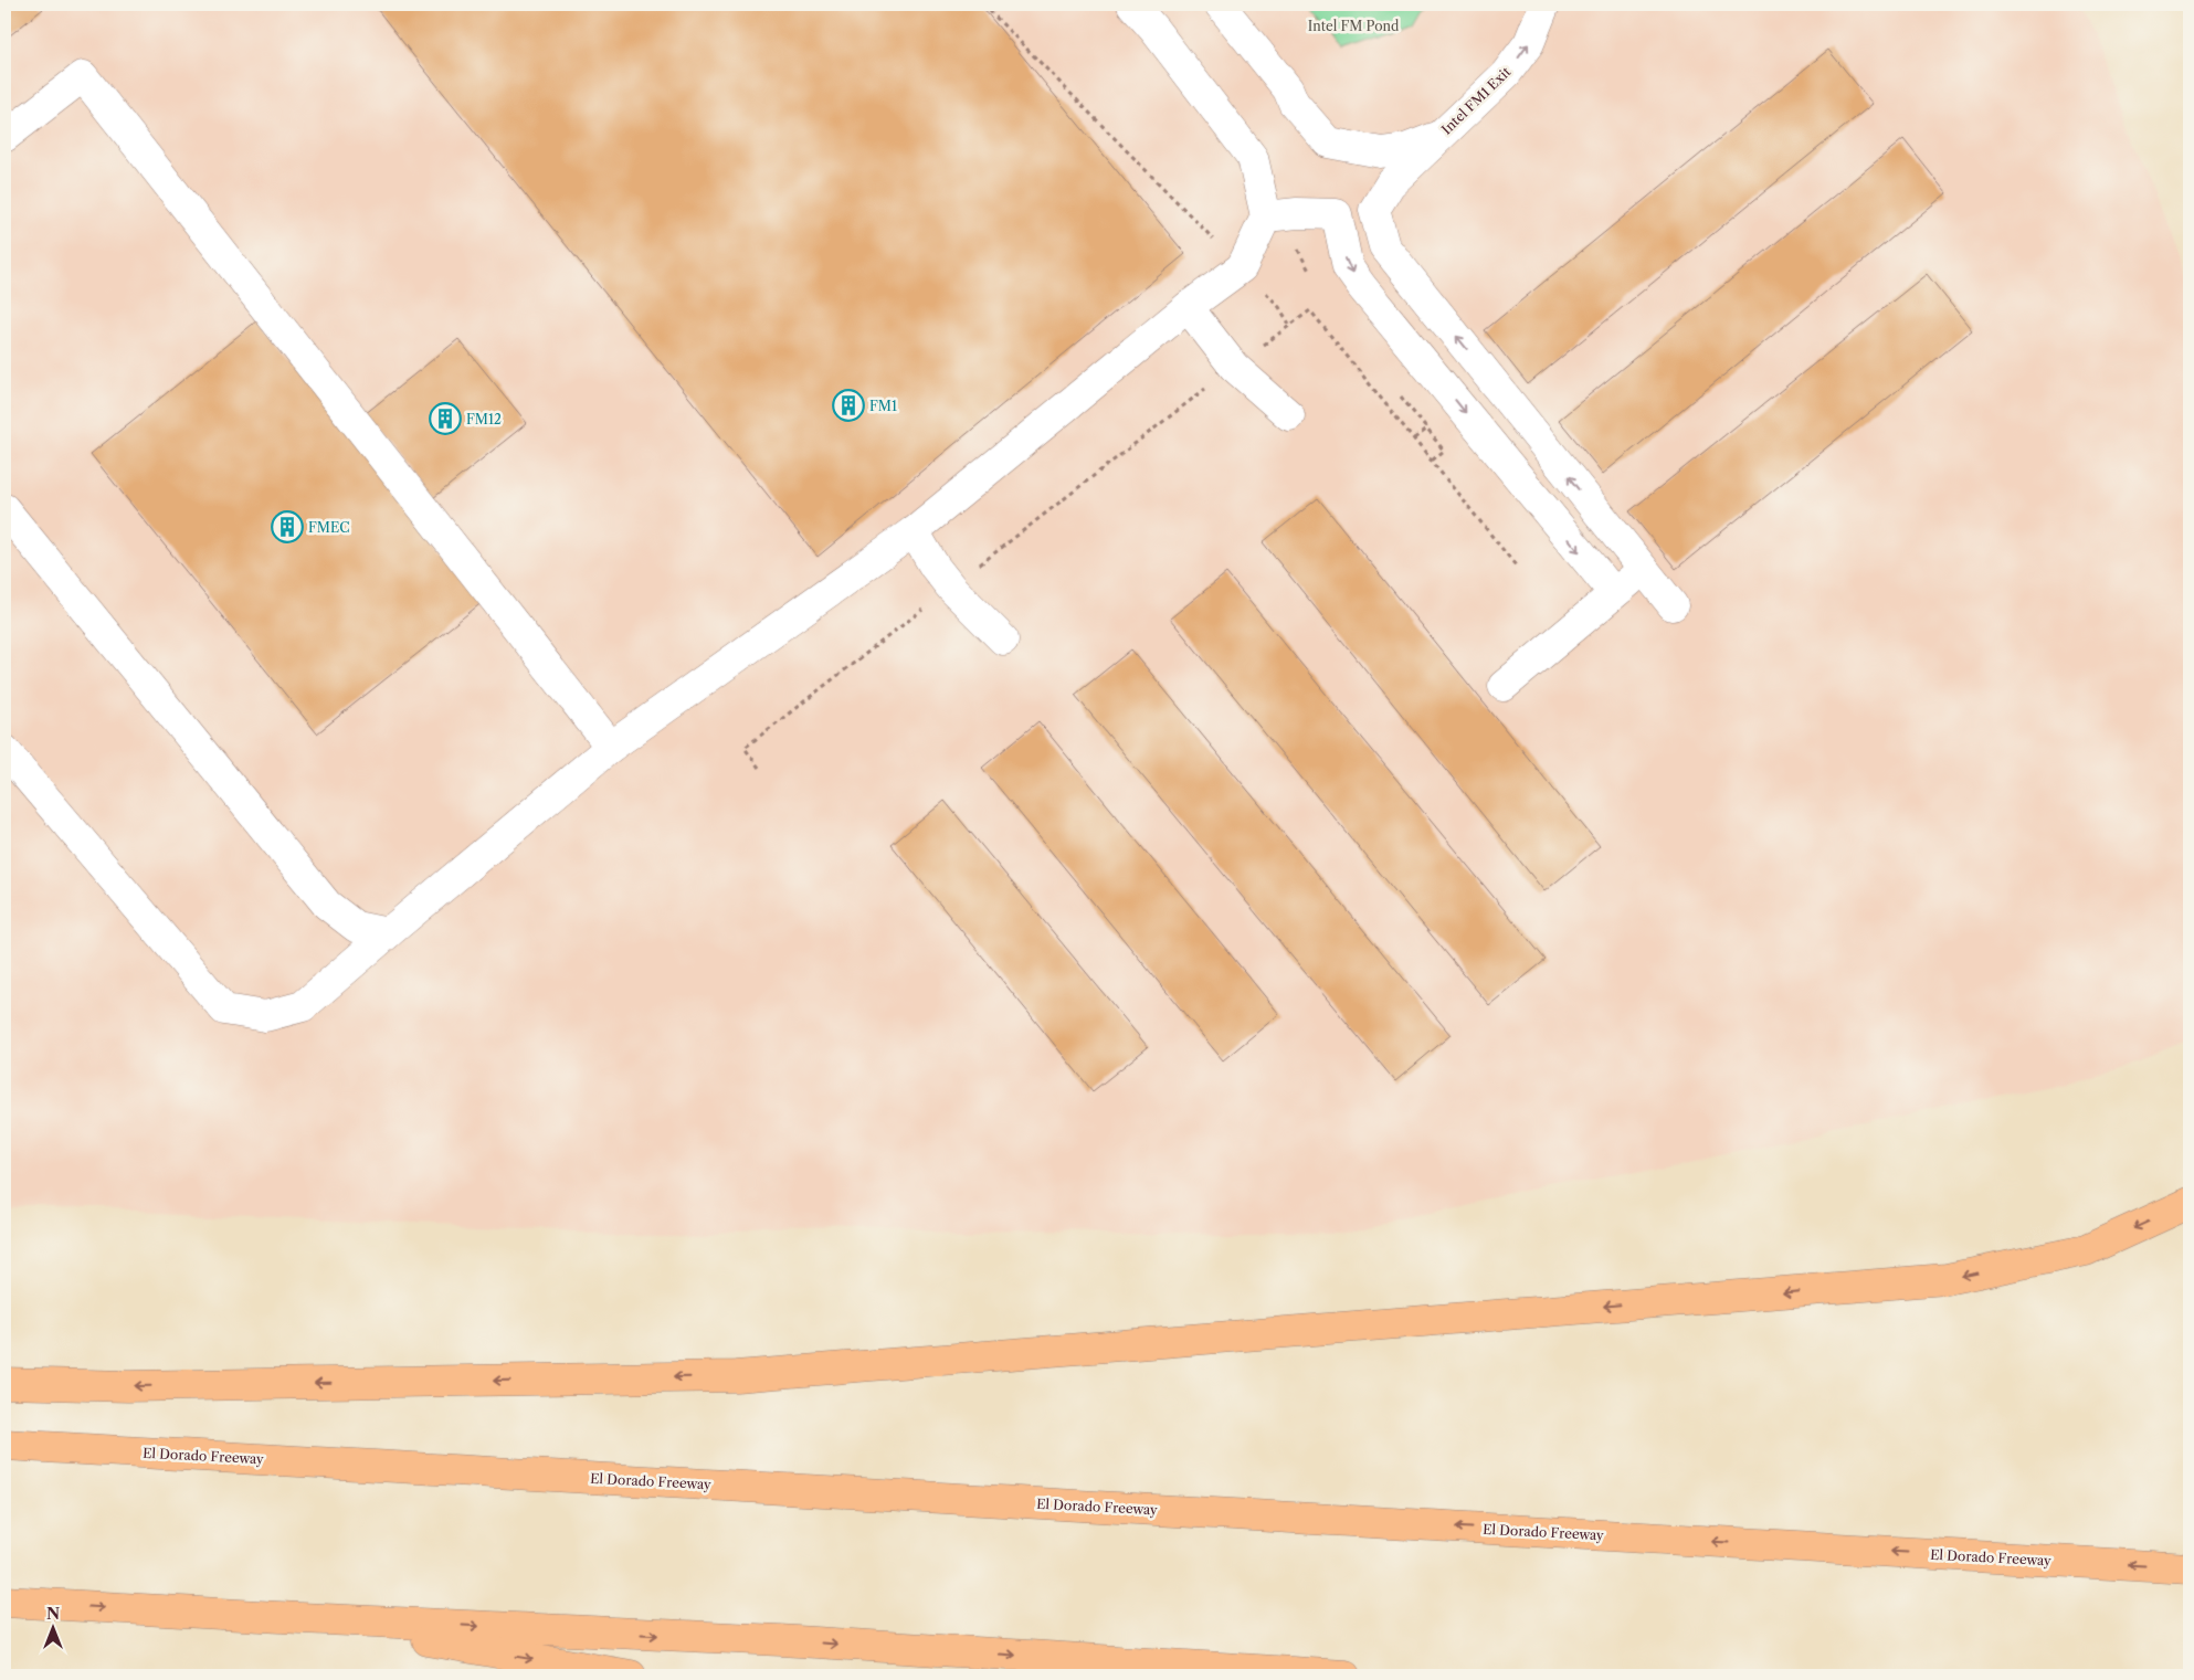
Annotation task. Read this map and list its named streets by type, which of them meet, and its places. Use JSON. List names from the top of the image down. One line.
{"streets":{"highway":["El Dorado Freeway"],"lane":["Intel FM1 Exit"]},"parks":["Intel FM Pond"],"places":{"building":["FM1","FM12","FMEC"]},"north":"top"}
